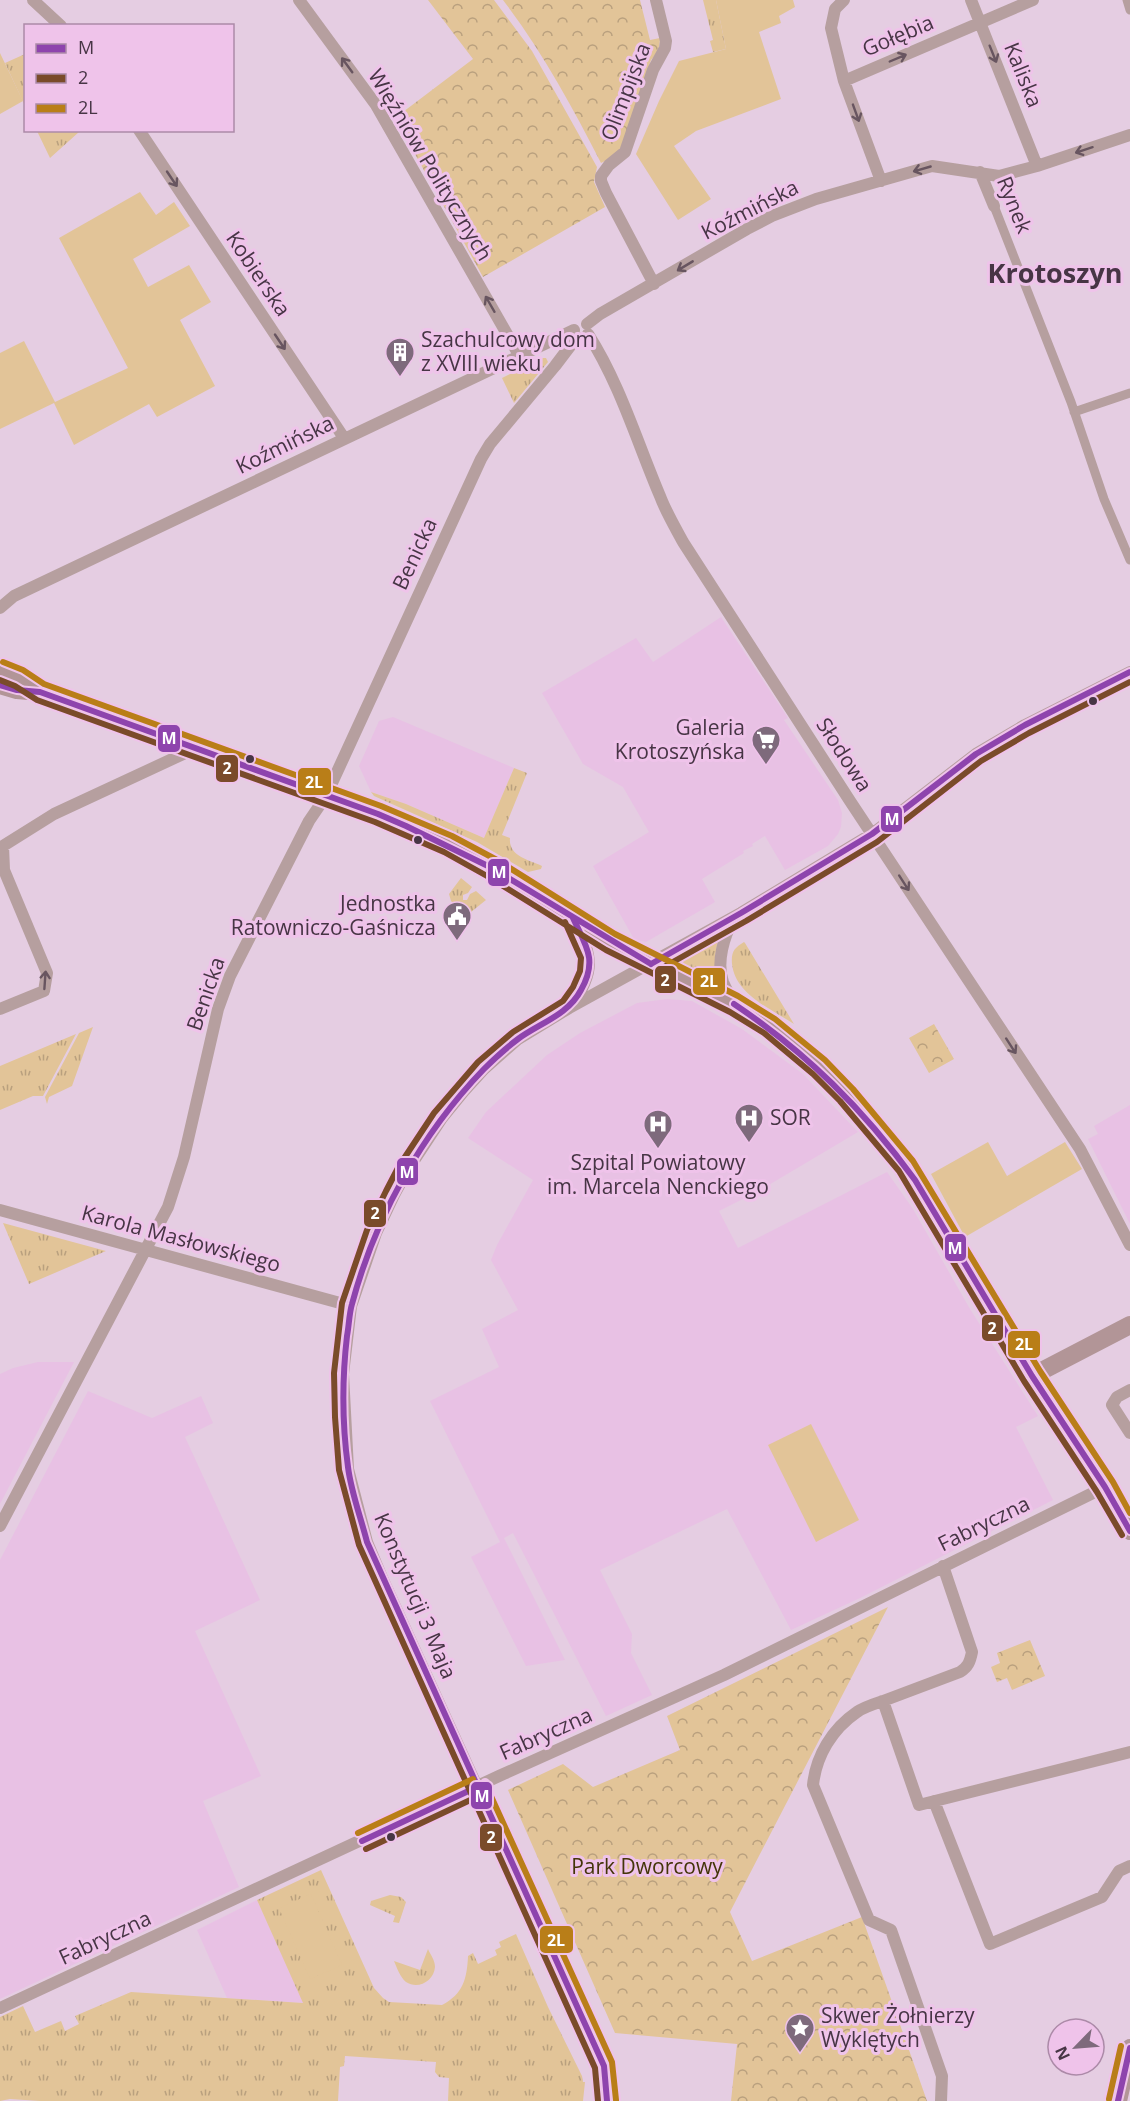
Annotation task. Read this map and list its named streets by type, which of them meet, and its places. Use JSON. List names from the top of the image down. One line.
{"streets":{"street":["Gołębia","Kaliska","Olimpijska","Więźniów Politycznych","Rynek","Koźmińska","Kobierska","Benicka","Słodowa","Karola Masłowskiego","Fabryczna","Konstytucji 3 Maja"]},"crossings":[["Gołębia","Kaliska"],["Kaliska","Rynek"],["Olimpijska","Koźmińska"],["Więźniów Politycznych","Koźmińska"],["Rynek","Koźmińska"],["Koźmińska","Kobierska"],["Koźmińska","Benicka"],["Koźmińska","Słodowa"],["Benicka","Słodowa"],["Benicka","Karola Masłowskiego"],["Słodowa","Konstytucji 3 Maja"],["Karola Masłowskiego","Konstytucji 3 Maja"],["Fabryczna","Konstytucji 3 Maja"]],"one_way":["Gołębia","Kaliska","Więźniów Politycznych","Kobierska","Słodowa"],"districts":["Krotoszyn"],"parks":["Park Dworcowy"],"places":{"building":["Szachulcowy dom z XVIII wieku"],"supermarket":["Galeria Krotoszyńska"],"public building":["Jednostka Ratowniczo-Gaśnicza"],"hospital":["SOR","Szpital Powiatowy im. Marcela Nenckiego"],"place":["Skwer Żołnierzy Wyklętych"]},"lines":["transit line 2L","transit line M","transit line 2"],"legend":["M","2","2L"],"north":"bottom left"}
